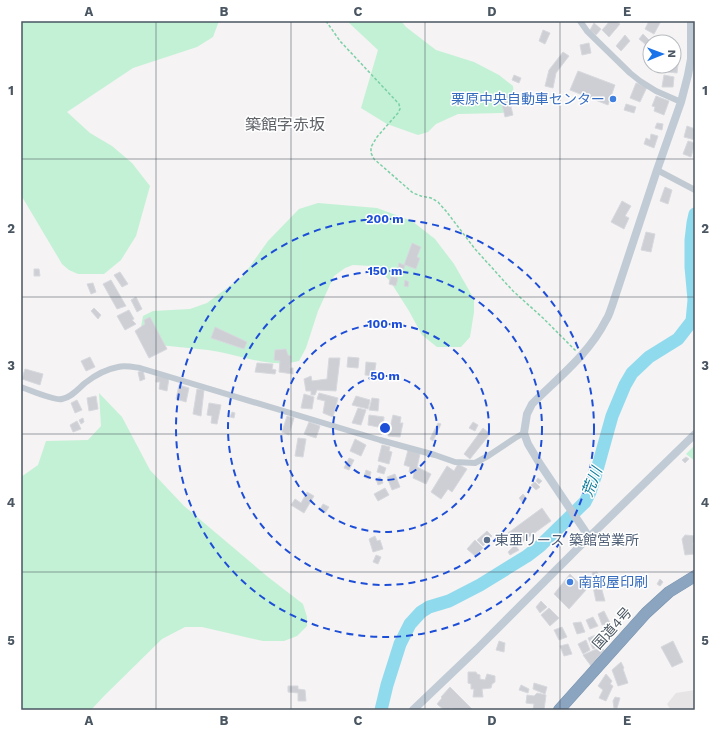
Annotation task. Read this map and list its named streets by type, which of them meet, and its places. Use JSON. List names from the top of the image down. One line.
{"streets":{"highway":["国道4号"]},"districts":["築館字赤坂"],"water":["荒川"],"places":["栗原中央自動車センター","東亜リース 築館営業所","南部屋印刷"],"north":"right","grid":{"columns":["A","B","C","D","E"],"rows":["1","2","3","4","5"]},"rings":["200 m","150 m","100 m","50 m"]}
